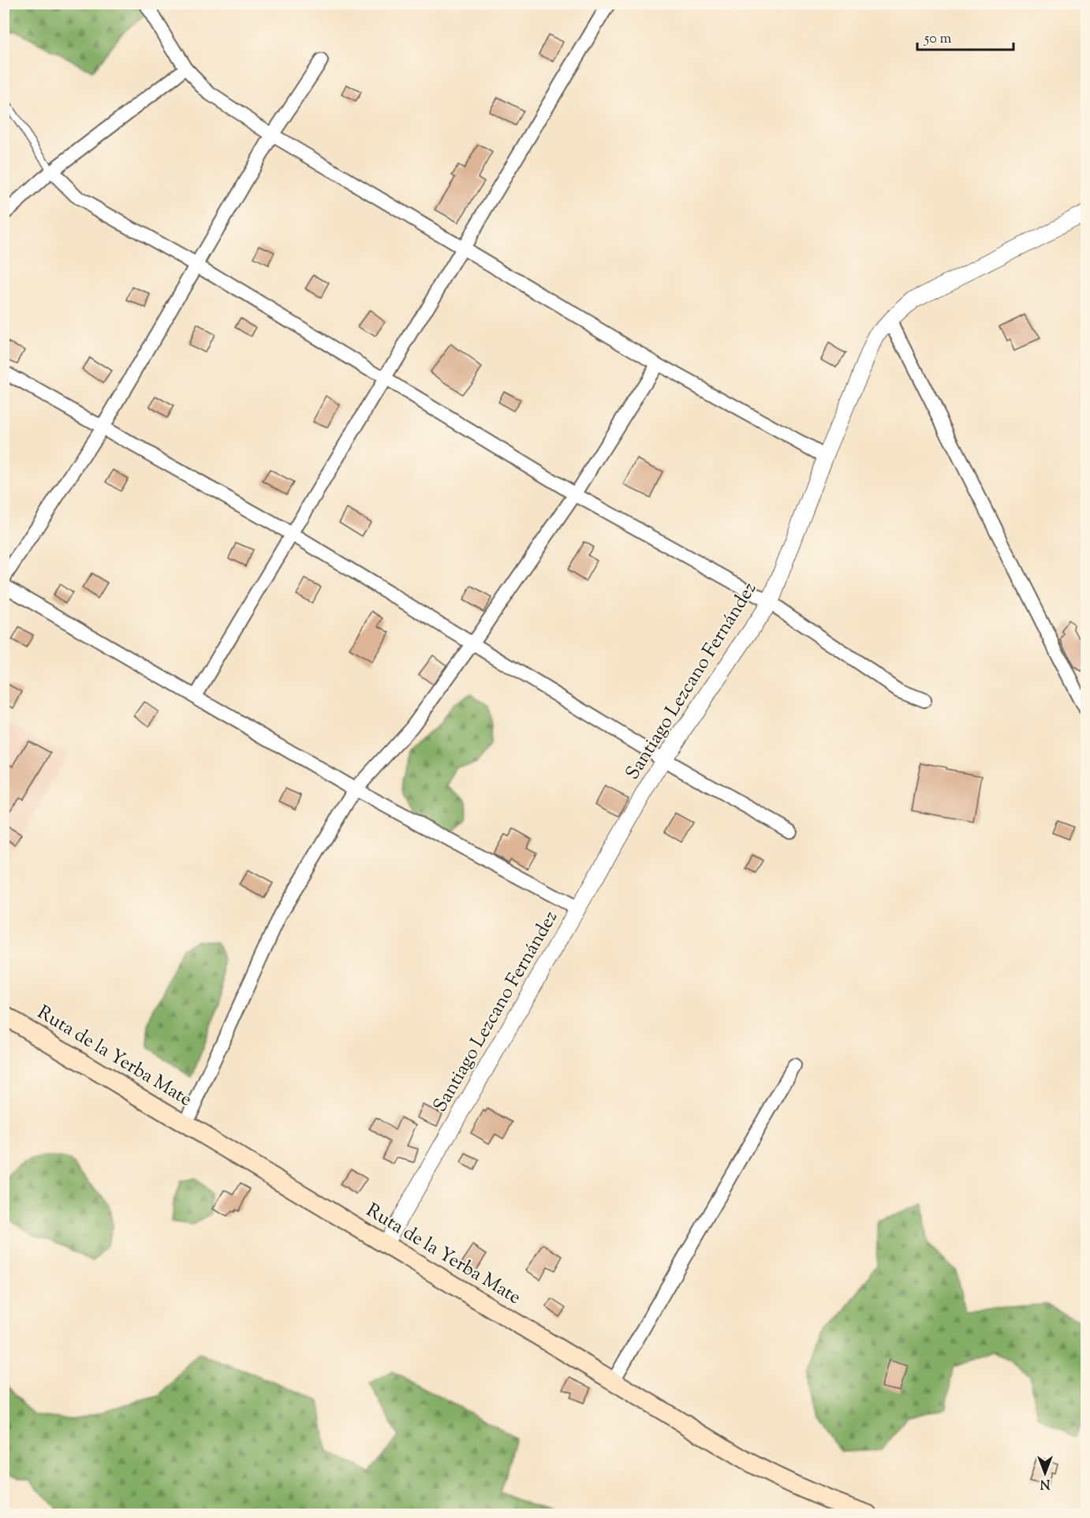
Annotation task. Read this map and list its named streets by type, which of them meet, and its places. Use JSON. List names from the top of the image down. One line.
{"streets":{"main road":["Ruta de la Yerba Mate"],"street":["Santiago Lezcano Fernández"]},"crossings":[["Santiago Lezcano Fernández","Ruta de la Yerba Mate"]],"scale_bar":"50 m","north":"bottom"}
